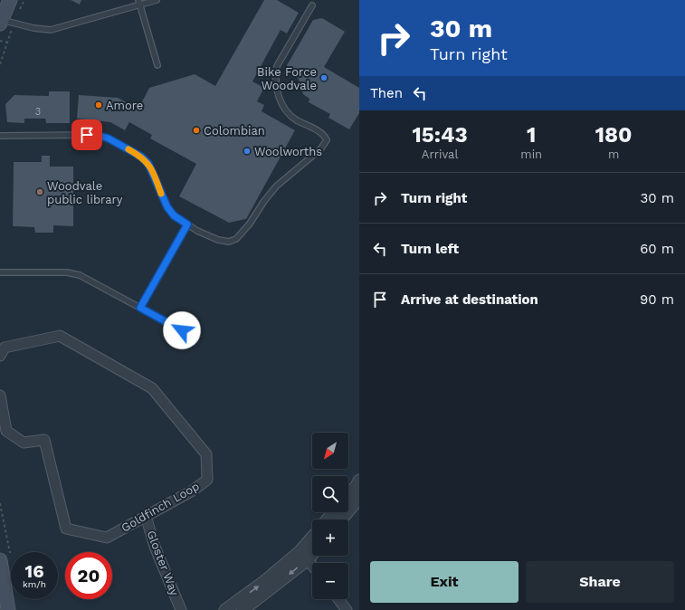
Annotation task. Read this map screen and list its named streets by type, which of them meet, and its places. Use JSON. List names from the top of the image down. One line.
{"streets":{"street":["Goldfinch Loop","Gloster Way"]},"crossings":[["Goldfinch Loop","Gloster Way"]],"places":["Bike Force Woodvale","Amore","Colombian","Woolworths","Woodvale public library"],"house_numbers":["3"],"north":"bottom left","page":{"turn":["30 m","Turn right"],"then":"Then","eta":["15:43","Arrival","1","min","180","m"],"list":[{"name":"Turn right","value":"30 m"},{"name":"Turn left","value":"60 m"},{"name":"Arrive at destination","value":"90 m"}],"map_buttons":["+","−"],"speed":"16 km/h","limit":"20","buttons":["Exit","Share"]}}
